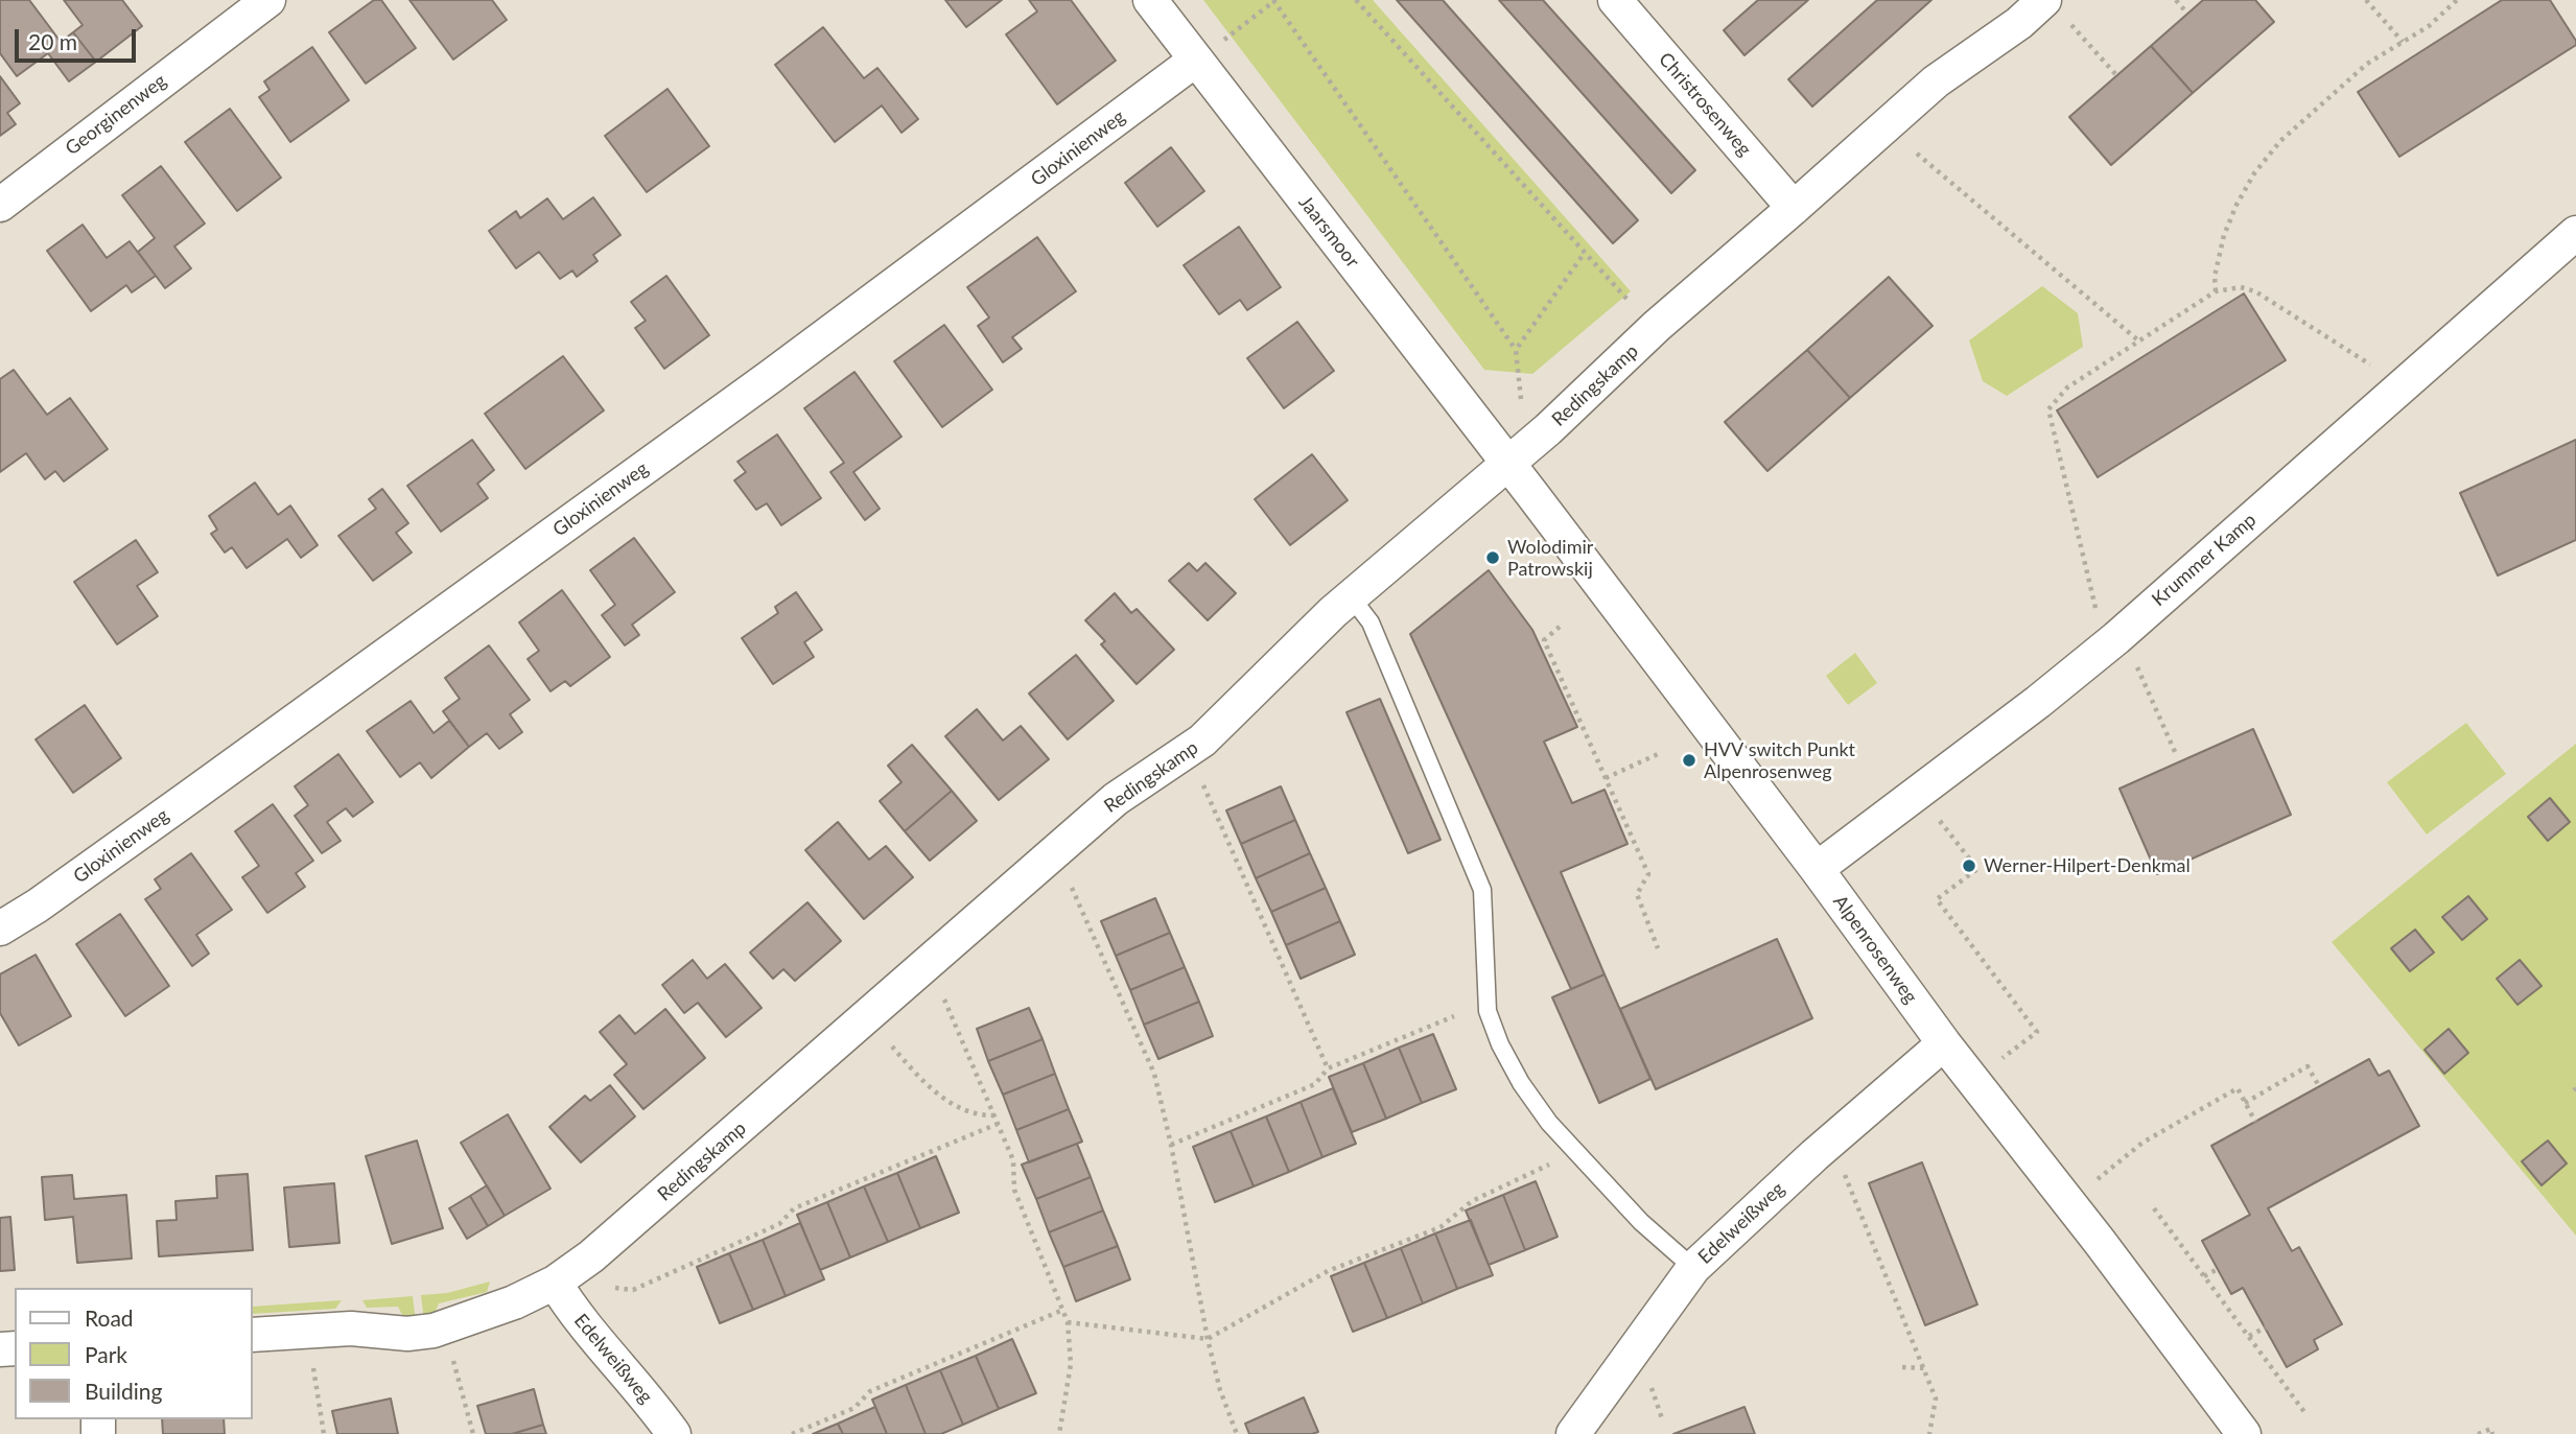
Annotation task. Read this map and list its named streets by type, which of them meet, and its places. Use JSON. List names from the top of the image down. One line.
{"streets":{"street":["Christrosenweg","Georginenweg","Gloxinienweg","Jaarsmoor","Redingskamp","Krummer Kamp","Alpenrosenweg","Edelweißweg"]},"crossings":[["Christrosenweg","Redingskamp"],["Gloxinienweg","Jaarsmoor"],["Jaarsmoor","Redingskamp"],["Jaarsmoor","Alpenrosenweg"],["Redingskamp","Alpenrosenweg"],["Redingskamp","Edelweißweg"],["Krummer Kamp","Alpenrosenweg"],["Alpenrosenweg","Edelweißweg"]],"places":["Wolodimir Patrowskij","HVV switch Punkt Alpenrosenweg","Werner-Hilpert-Denkmal"],"legend":["Road","Park","Building"],"scale_bar":"20 m"}
